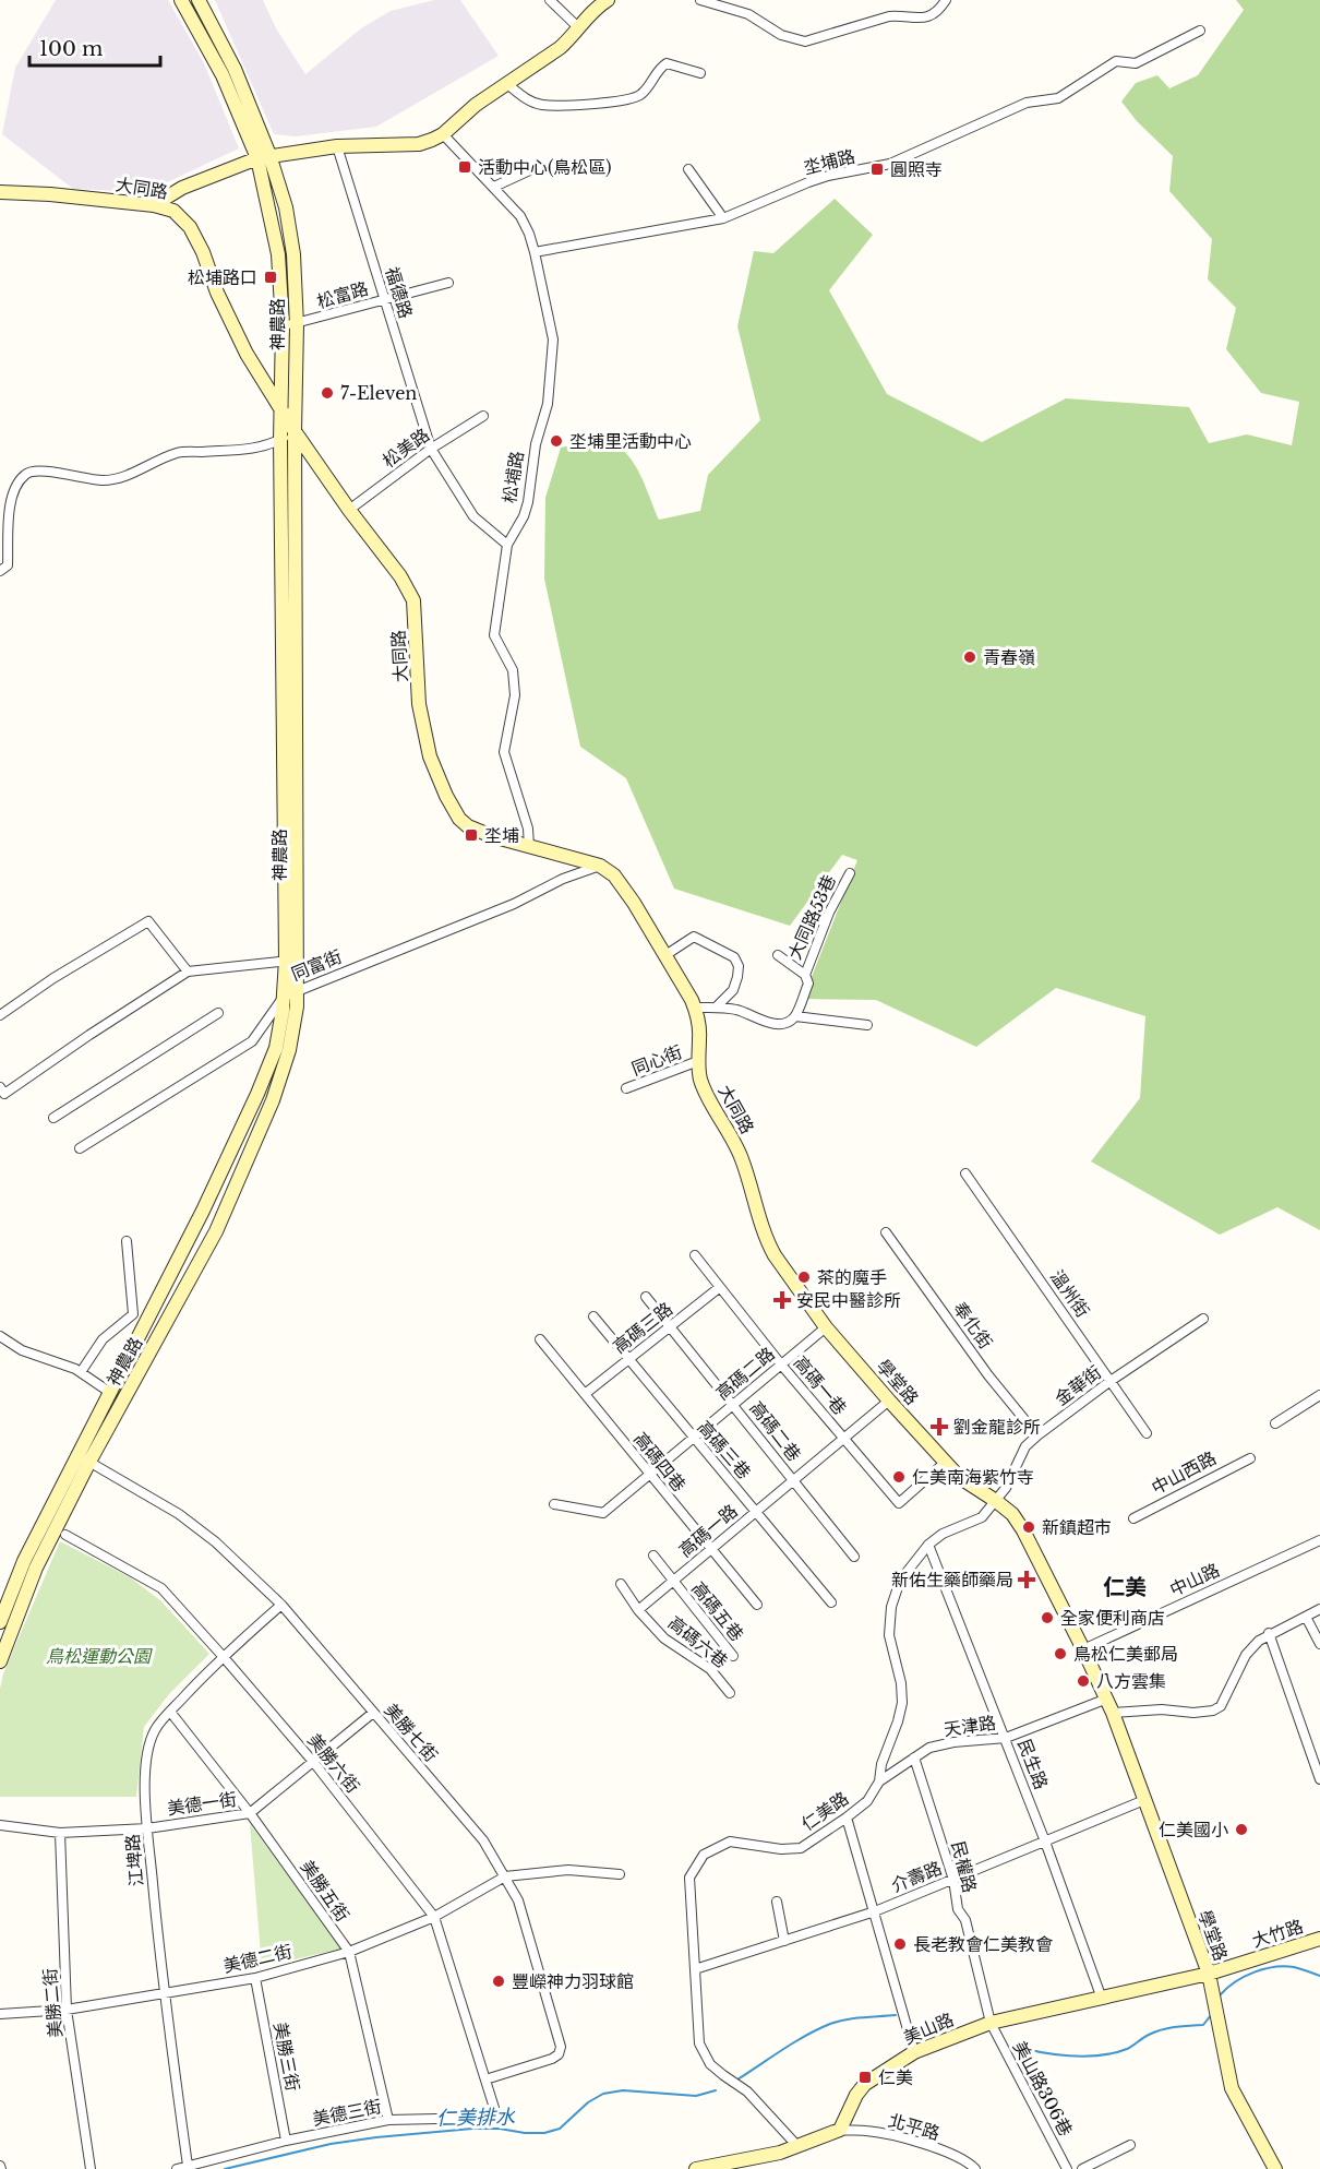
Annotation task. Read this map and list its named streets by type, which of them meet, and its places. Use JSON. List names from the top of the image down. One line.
{"streets":{"street":["坔埔路","大同路","福德路","松富路","神農路","松美路","松埔路","大同路53巷","同富街","同心街","溫州街","奉化街","高碼三路","高碼二路","學堂路","高碼一巷","金華街","高碼二巷","高碼三巷","高碼四巷","中山西路","高碼一路","中山路","高碼五巷","高碼六巷","天津路","美勝七街","美勝六街","民生路","美德一街","仁美路","江埤路","民權路","介壽路","美勝五街","大竹路","美德二街","美勝二街","美山路","美勝三街","美山路306巷","美德三街","北平路"]},"crossings":[["坔埔路","松埔路"],["大同路","神農路"],["大同路","松美路"],["大同路","松埔路"],["大同路","同富街"],["大同路","同心街"],["大同路","學堂路"],["福德路","松富路"],["福德路","松美路"],["福德路","松埔路"],["松富路","神農路"],["神農路","同富街"],["神農路","美勝七街"],["溫州街","金華街"],["奉化街","金華街"],["高碼三路","高碼一巷"],["高碼三路","高碼二巷"],["高碼三路","高碼三巷"],["高碼三路","高碼四巷"],["高碼二路","學堂路"],["高碼二路","高碼一巷"],["高碼二路","高碼二巷"],["高碼二路","高碼三巷"],["高碼二路","高碼四巷"],["學堂路","高碼一巷"],["學堂路","金華街"],["學堂路","高碼一路"],["學堂路","中山路"],["學堂路","天津路"],["學堂路","仁美路"],["學堂路","介壽路"],["學堂路","大竹路"],["學堂路","美山路"],["高碼一巷","高碼一路"],["金華街","仁美路"],["高碼二巷","高碼一路"],["高碼三巷","高碼一路"],["高碼四巷","高碼一路"],["高碼一路","高碼五巷"],["高碼一路","高碼六巷"],["天津路","民生路"],["天津路","仁美路"],["天津路","民權路"],["美勝七街","美勝六街"],["美勝七街","美德一街"],["美勝七街","江埤路"],["美勝七街","美德二街"],["美勝七街","美德三街"],["美勝六街","美德一街"],["美勝六街","江埤路"],["美勝六街","美德二街"],["美勝六街","美德三街"],["民生路","仁美路"],["民生路","介壽路"],["民生路","美山路"],["美德一街","江埤路"],["美德一街","美勝五街"],["美德一街","美勝二街"],["仁美路","介壽路"],["江埤路","美勝五街"],["江埤路","美德二街"],["江埤路","美德三街"],["民權路","介壽路"],["民權路","美山路"],["民權路","美山路306巷"],["美勝五街","美德二街"],["美勝五街","美德三街"],["大竹路","美山路"],["美德二街","美勝二街"],["美德二街","美勝三街"],["美山路","美山路306巷"],["美山路","北平路"],["美勝三街","美德三街"]],"districts":["仁美"],"water":["仁美排水"],"parks":["鳥松運動公園"],"places":{"transit":["活動中心(鳥松區)","圓照寺","松埔路口","坔埔","仁美"],"other":["7-Eleven","坔埔里活動中心","青春嶺","茶的魔手","仁美南海紫竹寺","新鎮超市","全家便利商店","鳥松仁美郵局","八方雲集","仁美國小","長老教會仁美教會","豐嶸神力羽球館"],"health":["安民中醫診所","劉金龍診所","新佑生藥師藥局"]},"scale_bar":"100 m"}
